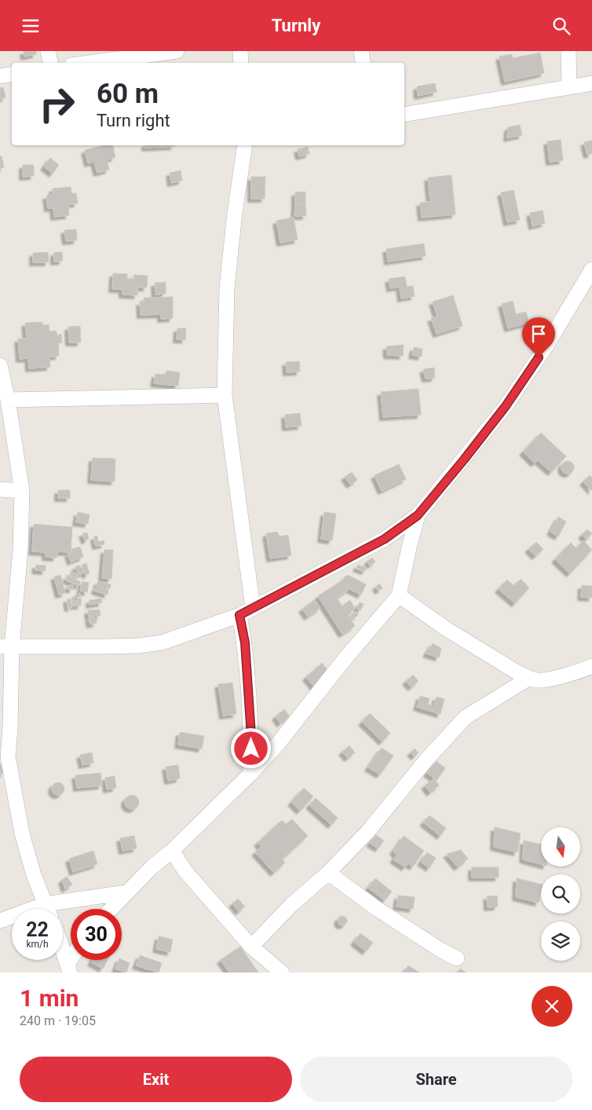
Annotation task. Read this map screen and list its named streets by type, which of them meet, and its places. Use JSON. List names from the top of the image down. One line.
{"north":"bottom","page":{"header":"Turnly","turn":["60 m","Turn right"],"speed":"22 km/h","limit":"30","heading":["1 min","240 m · 19:05"],"buttons":["Exit","Share"]}}
